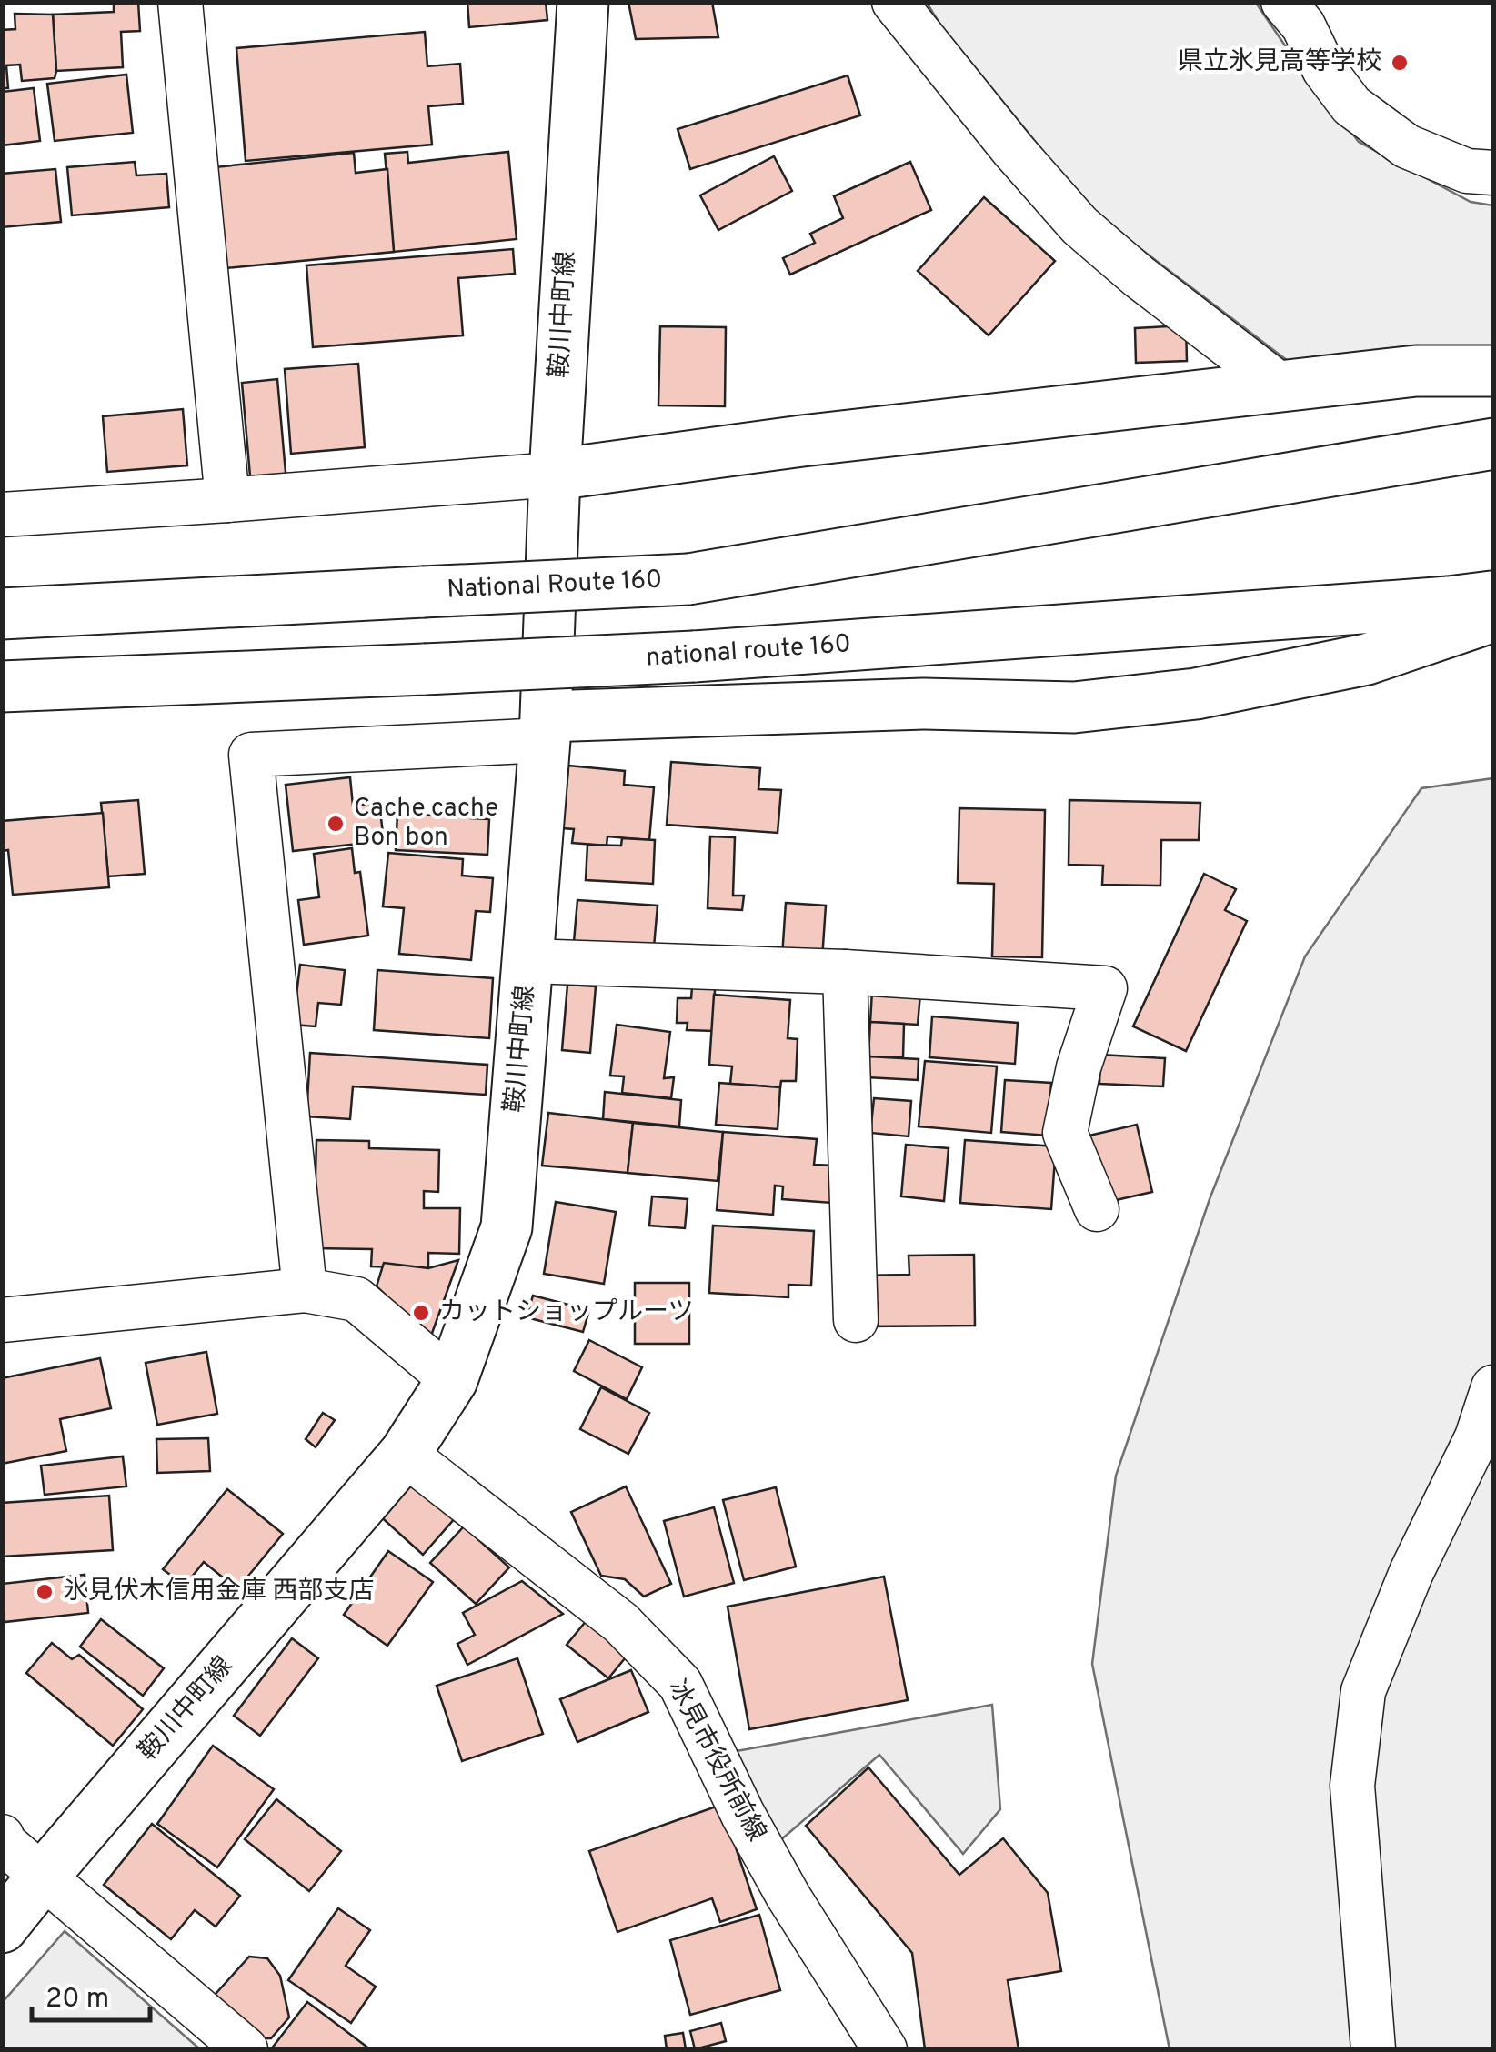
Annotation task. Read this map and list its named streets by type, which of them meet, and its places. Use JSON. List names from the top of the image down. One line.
{"streets":{"main road":["鞍川中町線","National Route 160","national route 160"],"street":["冰見市役所前線"]},"crossings":[["鞍川中町線","冰見市役所前線"],["National Route 160","national route 160"]],"places":["県立氷見高等学校","Cache cache Bon bon","カットショップルーツ","氷見伏木信用金庫 西部支店"],"scale_bar":"20 m"}
